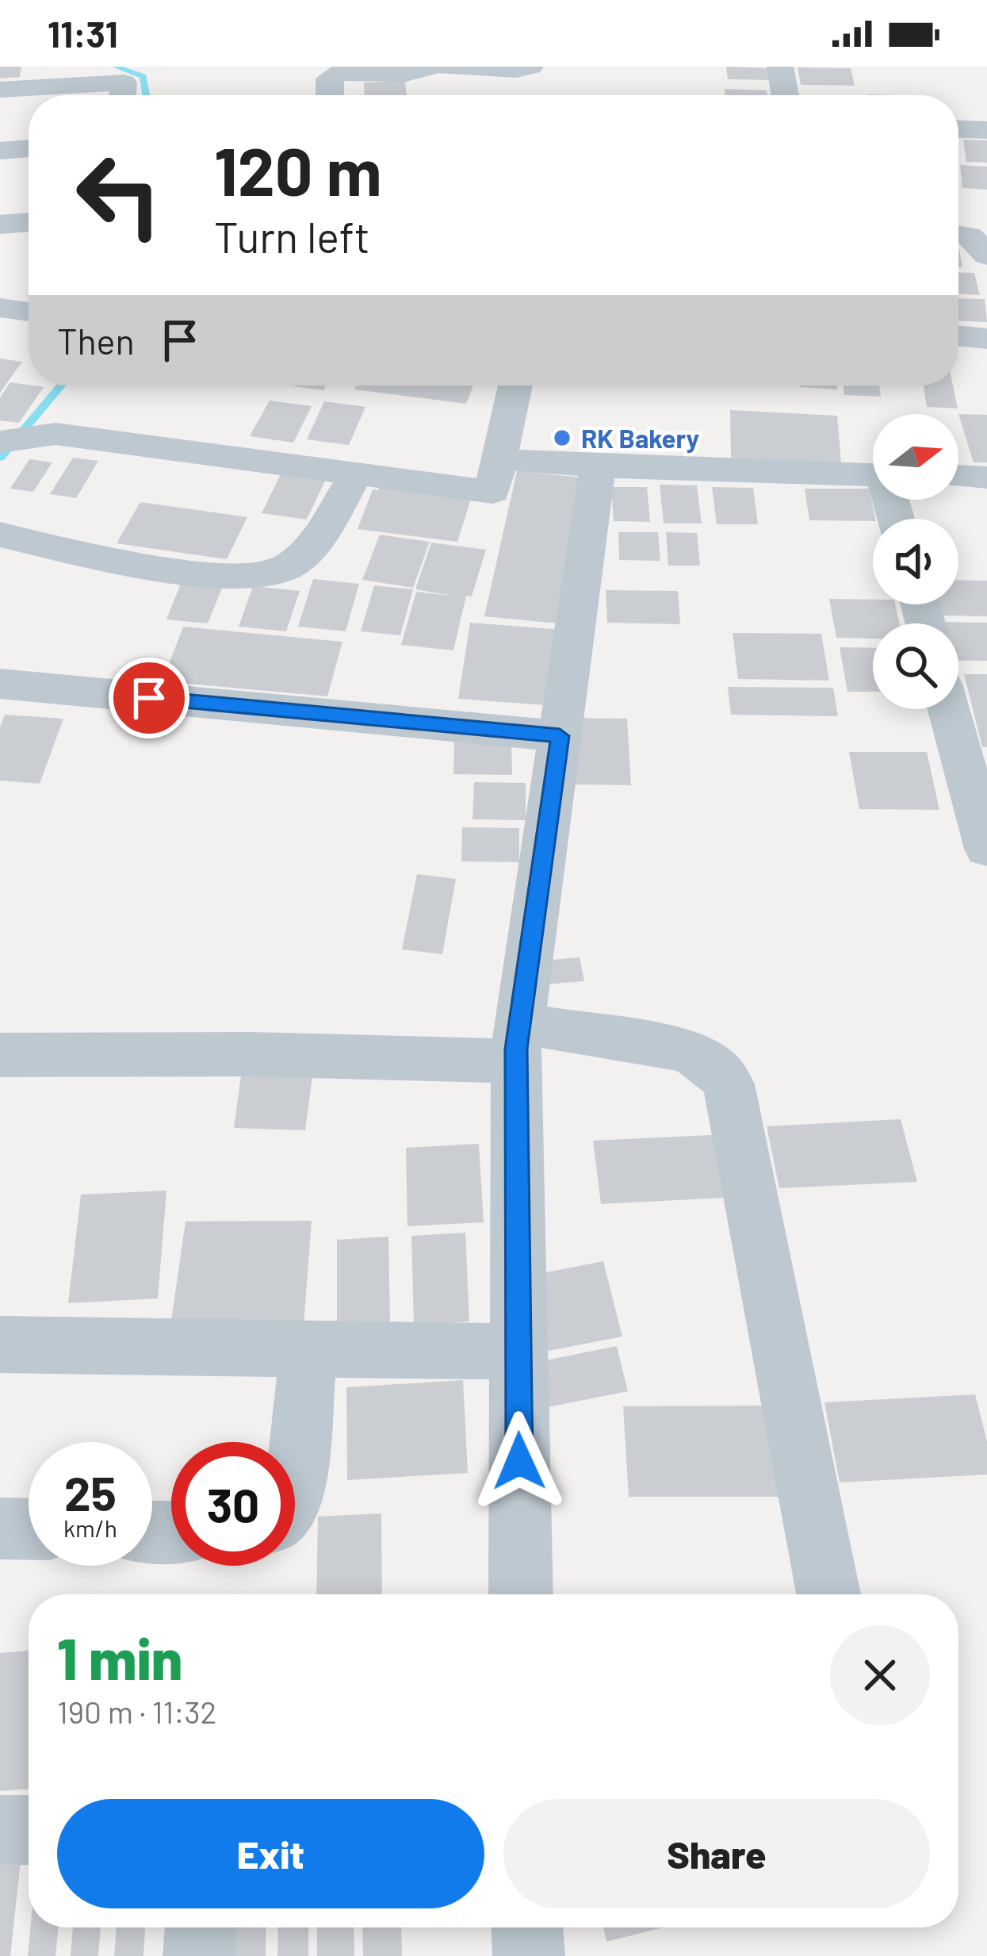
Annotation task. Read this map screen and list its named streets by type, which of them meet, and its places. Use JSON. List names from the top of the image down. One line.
{"places":["RK Bakery"],"north":"right","page":{"status":"11:31","turn":["120 m","Turn left"],"then":"Then","speed":"25 km/h","limit":"30","heading":["1 min","190 m · 11:32"],"buttons":["Exit","Share"]}}
